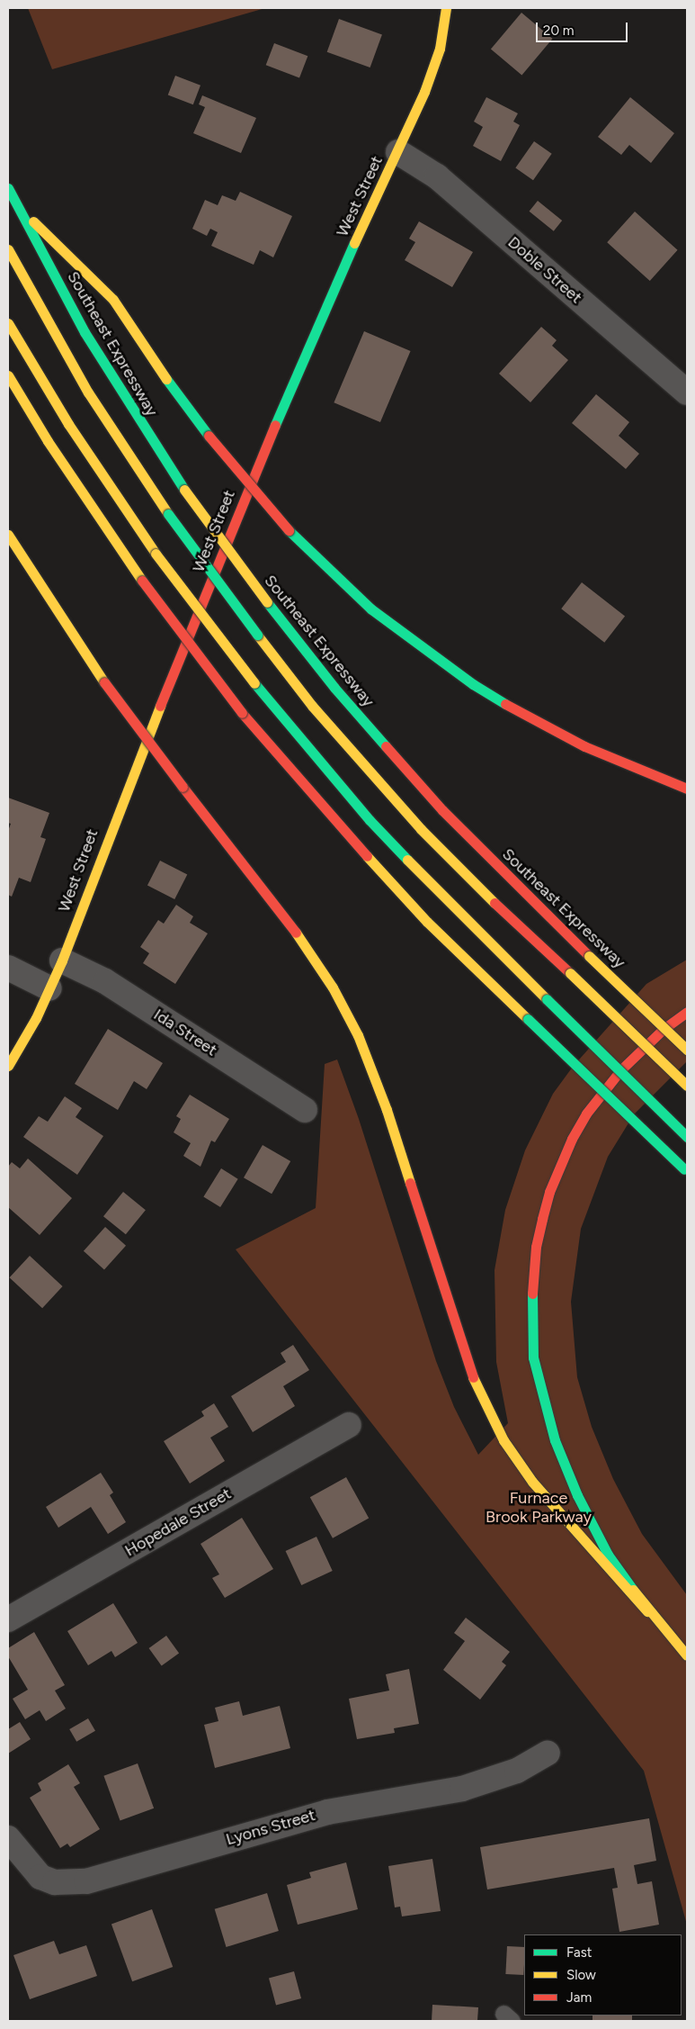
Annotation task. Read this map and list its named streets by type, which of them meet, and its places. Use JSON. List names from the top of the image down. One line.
{"streets":{"main road":["West Street","Southeast Expressway"],"street":["Doble Street","Ida Street","Hopedale Street","Lyons Street"]},"crossings":[["West Street","Doble Street"],["West Street","Ida Street"]],"parks":["Furnace Brook Parkway"],"legend":["Fast","Slow","Jam"],"scale_bar":"20 m"}
